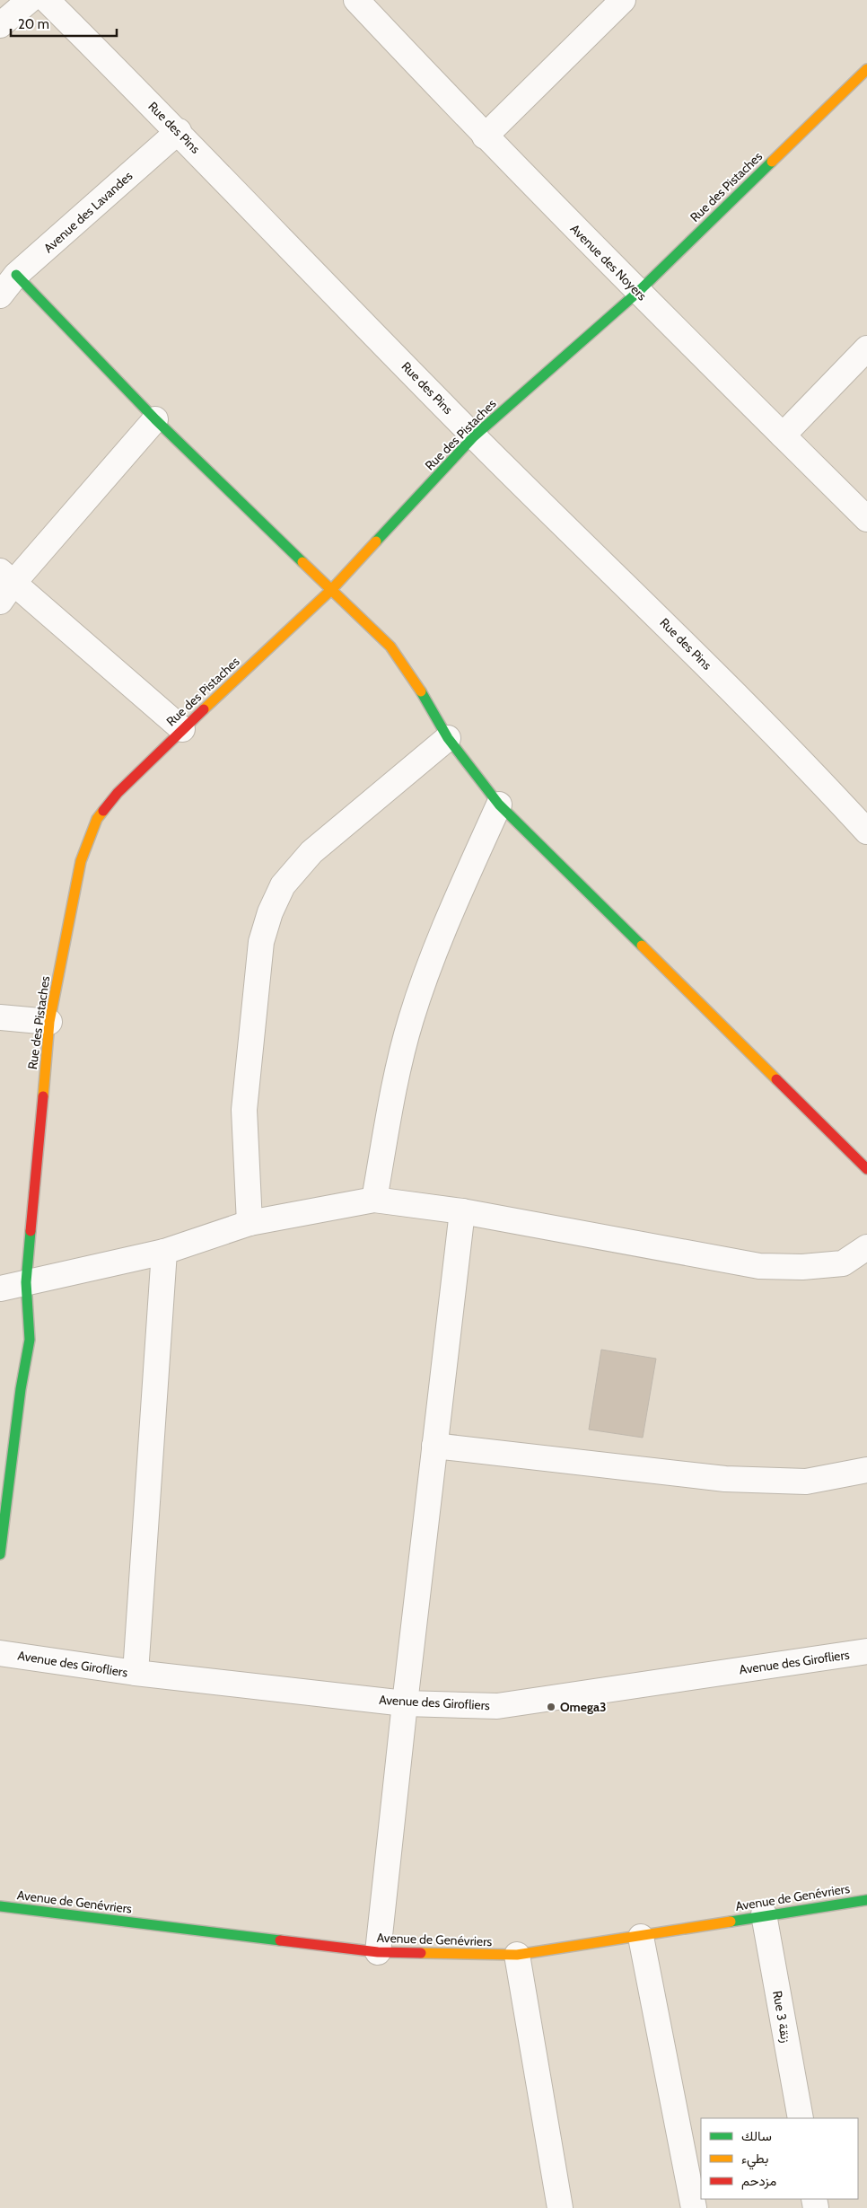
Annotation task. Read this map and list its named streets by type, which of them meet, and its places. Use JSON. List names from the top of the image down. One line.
{"streets":{"street":["Rue des Pins","Rue des Pistaches","Avenue des Lavandes","Avenue des Noyers","Avenue des Girofliers","Avenue de Genévriers","Rue 3 زنقة"]},"crossings":[["Rue des Pins","Rue des Pistaches"],["Rue des Pins","Avenue des Lavandes"],["Rue des Pistaches","Avenue des Noyers"],["Avenue de Genévriers","Rue 3 زنقة"]],"places":["Omega3"],"legend":["سالك","بطيء","مزدحم"],"scale_bar":"20 m"}
